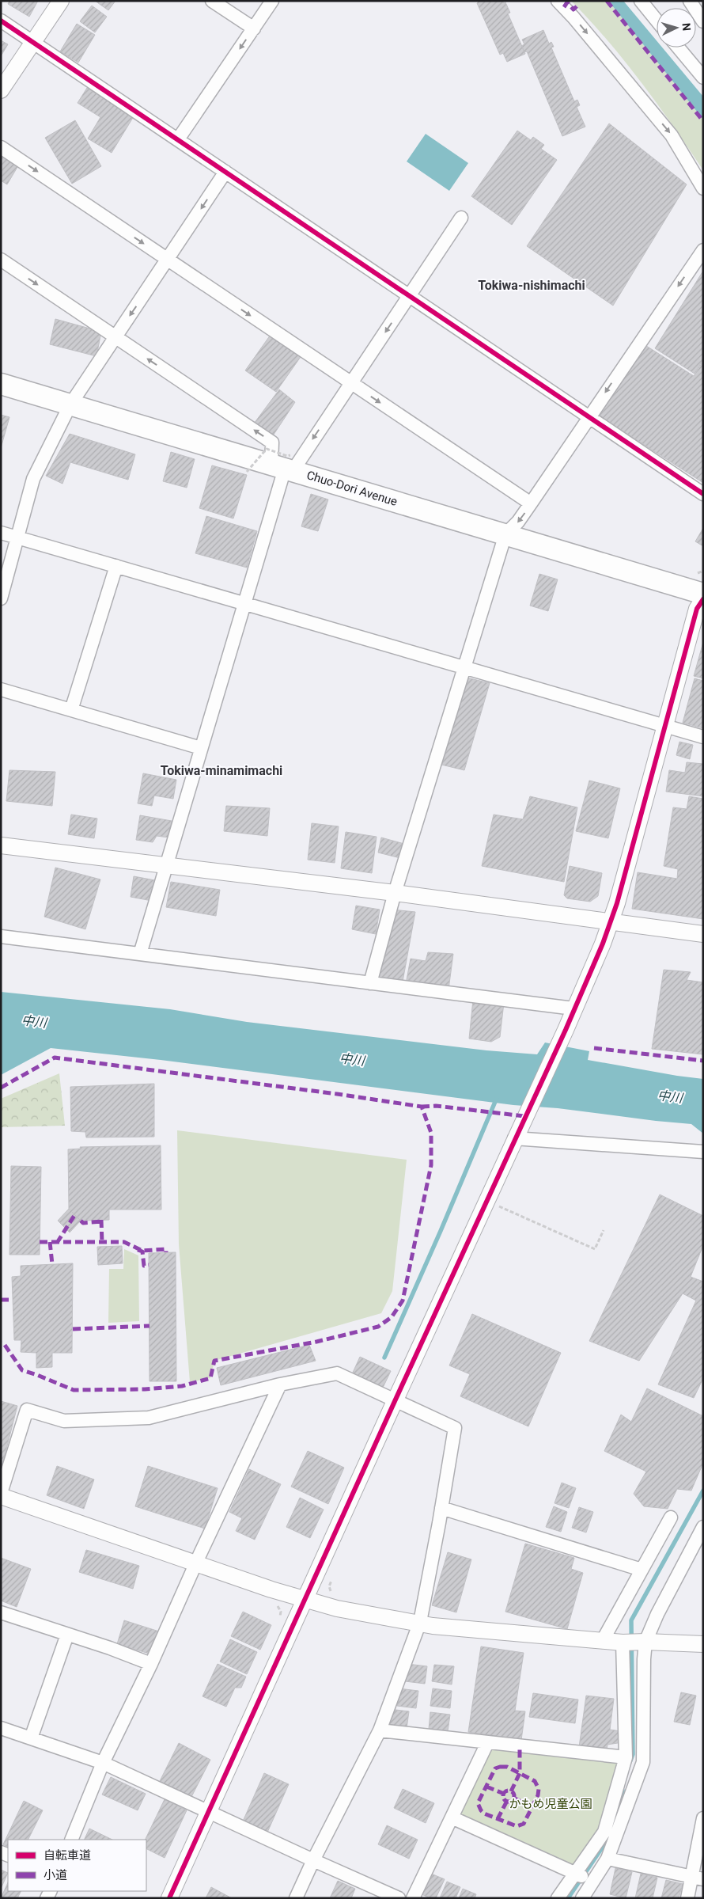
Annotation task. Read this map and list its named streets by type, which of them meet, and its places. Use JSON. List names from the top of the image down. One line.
{"streets":{"highway":["Chuo-Dori Avenue"]},"districts":["Tokiwa-nishimachi","Tokiwa-minamimachi"],"water":["中川"],"parks":["かもめ児童公園"],"legend":["自転車道","小道"],"north":"right"}
